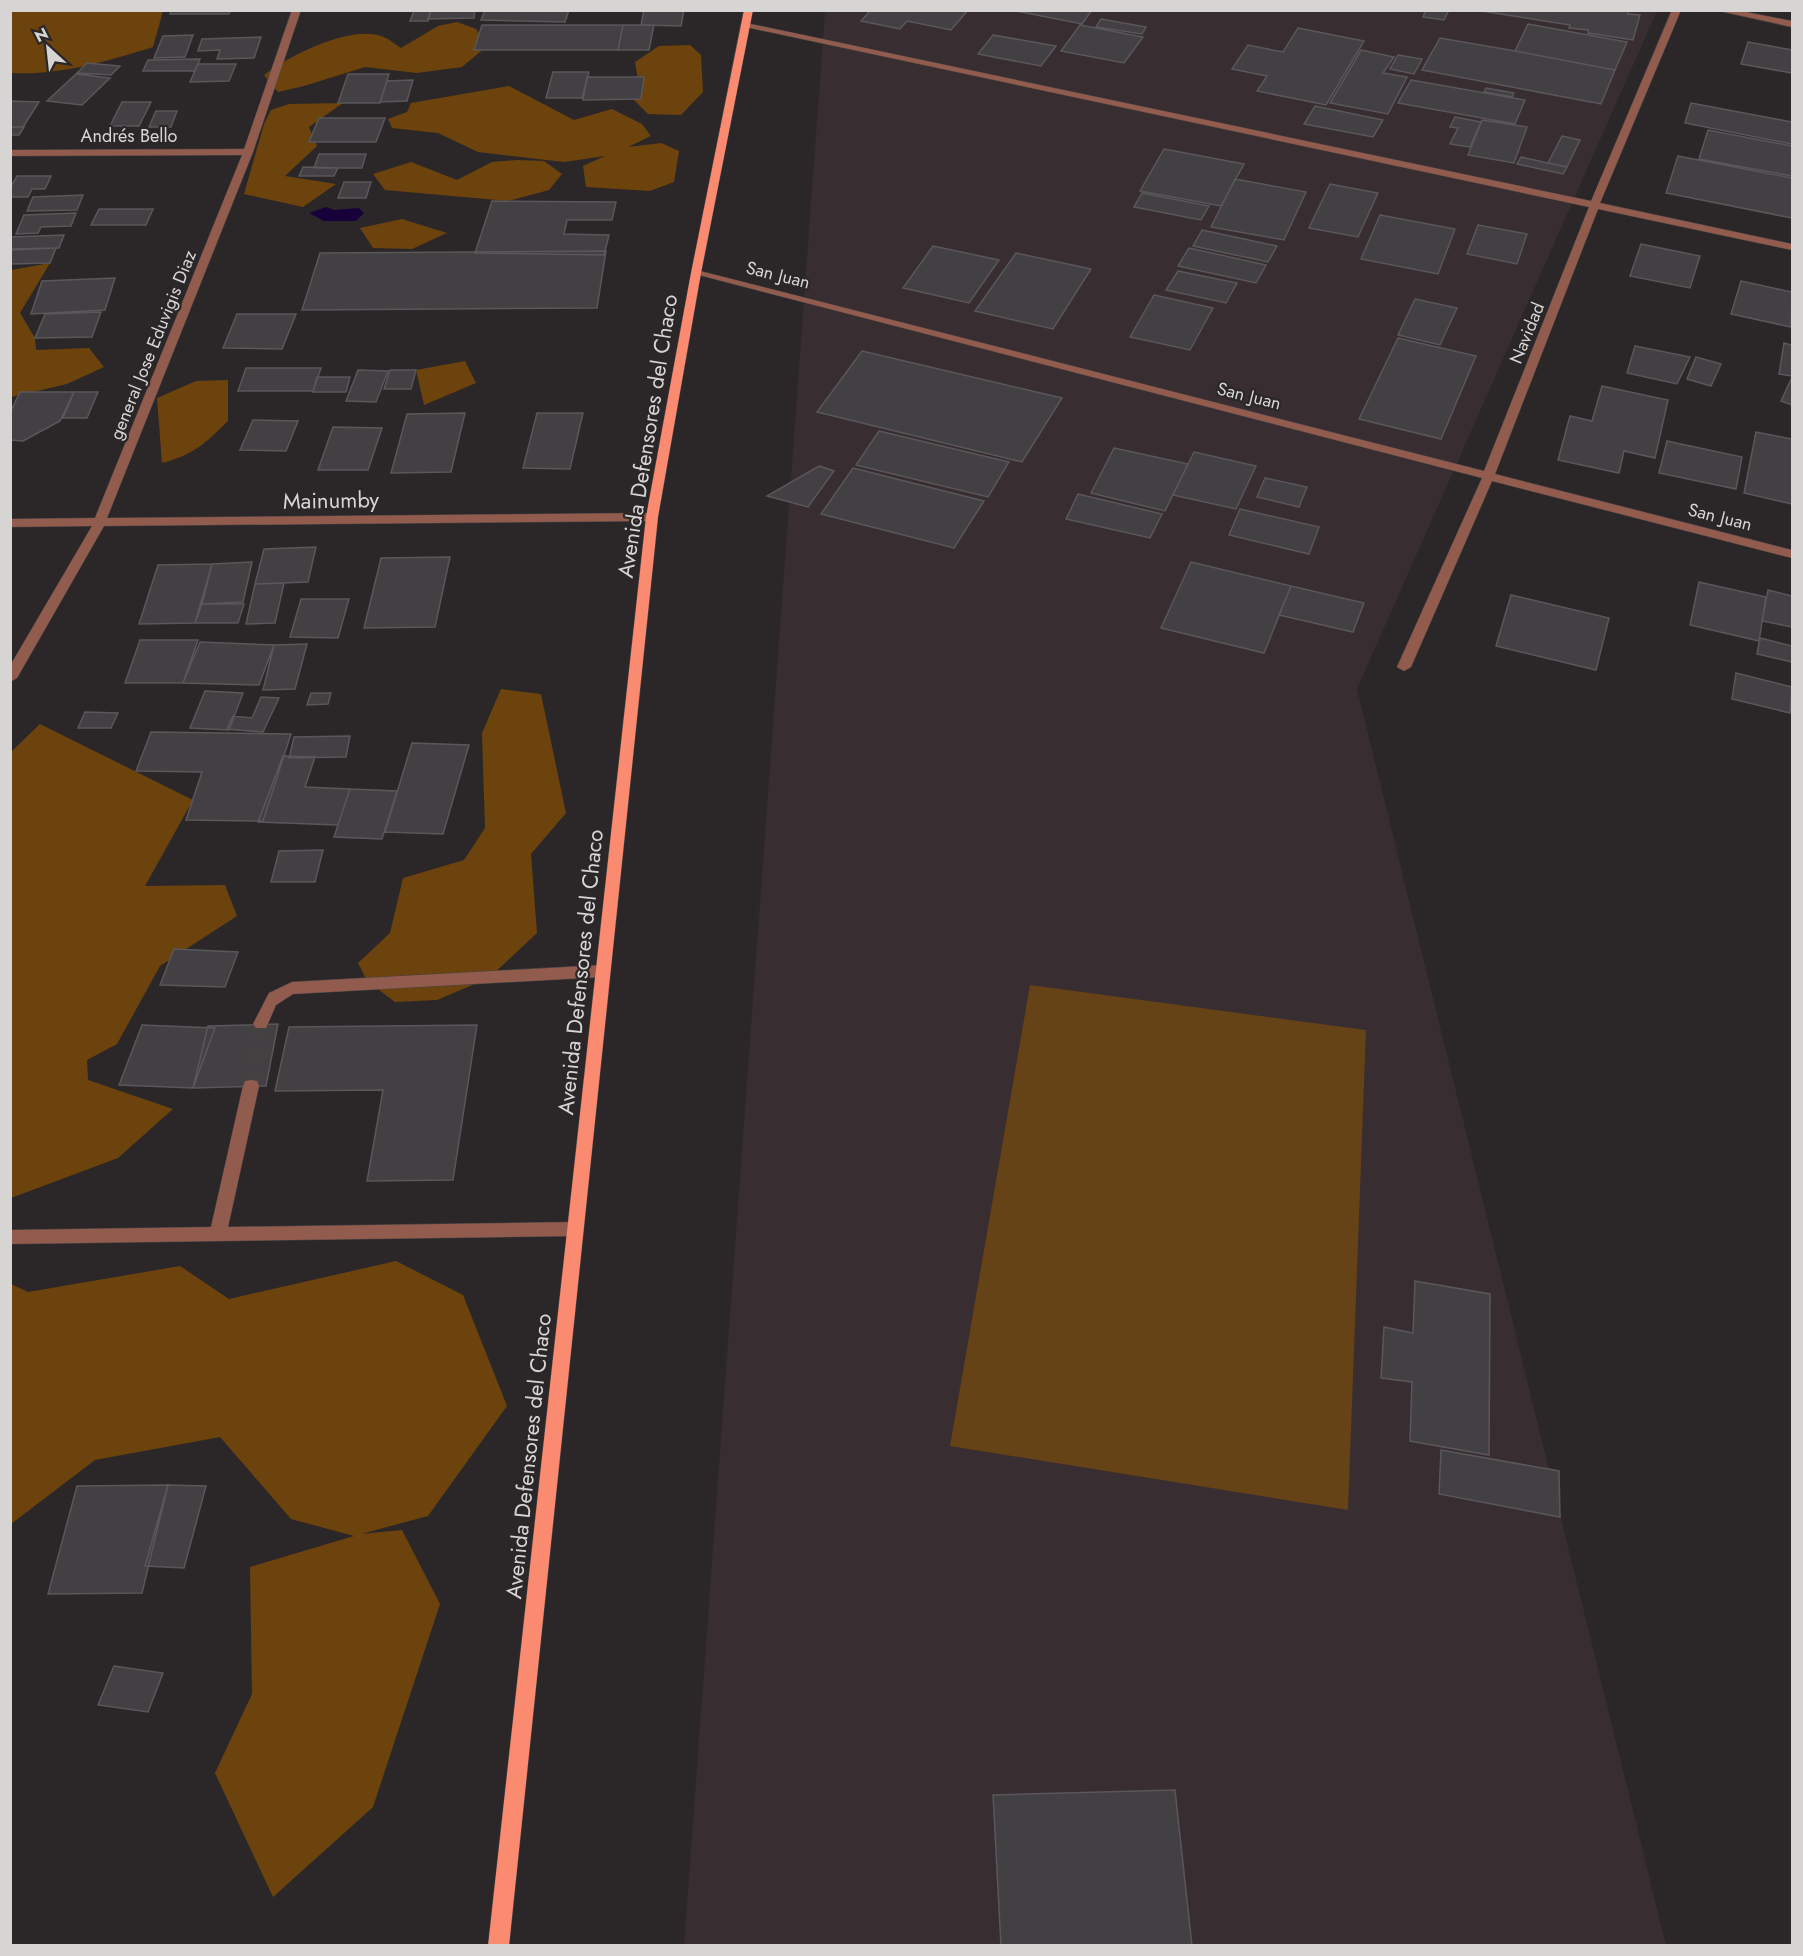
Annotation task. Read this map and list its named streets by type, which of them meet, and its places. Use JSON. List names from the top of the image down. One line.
{"streets":{"main road":["Avenida Defensores del Chaco"],"street":["Andrés Bello","San Juan","Navidad","general Jose Eduvigis Diaz","Mainumby"]},"crossings":[["Andrés Bello","general Jose Eduvigis Diaz"],["San Juan","Navidad"],["San Juan","Avenida Defensores del Chaco"],["general Jose Eduvigis Diaz","Mainumby"],["Avenida Defensores del Chaco","Mainumby"]],"north":"top left"}
